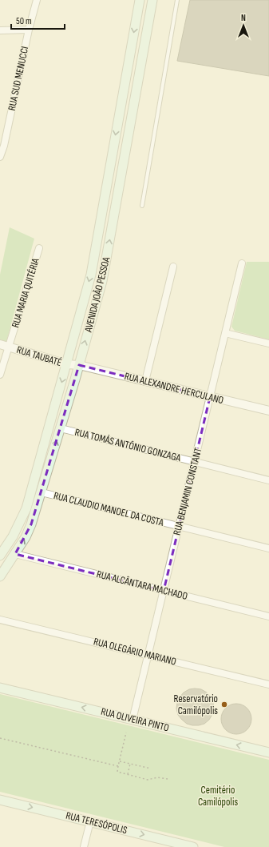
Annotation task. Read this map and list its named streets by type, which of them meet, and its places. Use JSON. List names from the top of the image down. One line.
{"streets":{"main road":["AVENIDA JOÃO PESSOA","RUA OLIVEIRA PINTO","RUA TERESÓPOLIS"],"street":["RUA SUD MENUCCI","RUA MARIA QUITÉRIA","RUA TAUBATÉ","RUA ALEXANDRE HERCULANO","RUA TOMÁS ANTÔNIO GONZAGA","RUA BENJAMIN CONSTANT","RUA CLAUDIO MANOEL DA COSTA","RUA ALCÂNTARA MACHADO","RUA OLEGÁRIO MARIANO"]},"crossings":[["RUA MARIA QUITÉRIA","RUA TAUBATÉ"],["AVENIDA JOÃO PESSOA","RUA TAUBATÉ"],["AVENIDA JOÃO PESSOA","RUA ALEXANDRE HERCULANO"],["AVENIDA JOÃO PESSOA","RUA TOMÁS ANTÔNIO GONZAGA"],["AVENIDA JOÃO PESSOA","RUA CLAUDIO MANOEL DA COSTA"],["AVENIDA JOÃO PESSOA","RUA ALCÂNTARA MACHADO"],["RUA TAUBATÉ","RUA ALEXANDRE HERCULANO"],["RUA ALEXANDRE HERCULANO","RUA BENJAMIN CONSTANT"],["RUA TOMÁS ANTÔNIO GONZAGA","RUA BENJAMIN CONSTANT"],["RUA BENJAMIN CONSTANT","RUA CLAUDIO MANOEL DA COSTA"],["RUA BENJAMIN CONSTANT","RUA ALCÂNTARA MACHADO"],["RUA BENJAMIN CONSTANT","RUA OLEGÁRIO MARIANO"],["RUA BENJAMIN CONSTANT","RUA OLIVEIRA PINTO"]],"one_way":["RUA OLIVEIRA PINTO","RUA TERESÓPOLIS"],"parks":["Cemitério Camilópolis"],"places":["Reservatório Camilópolis"],"scale_bar":"50 m","north":"top"}
